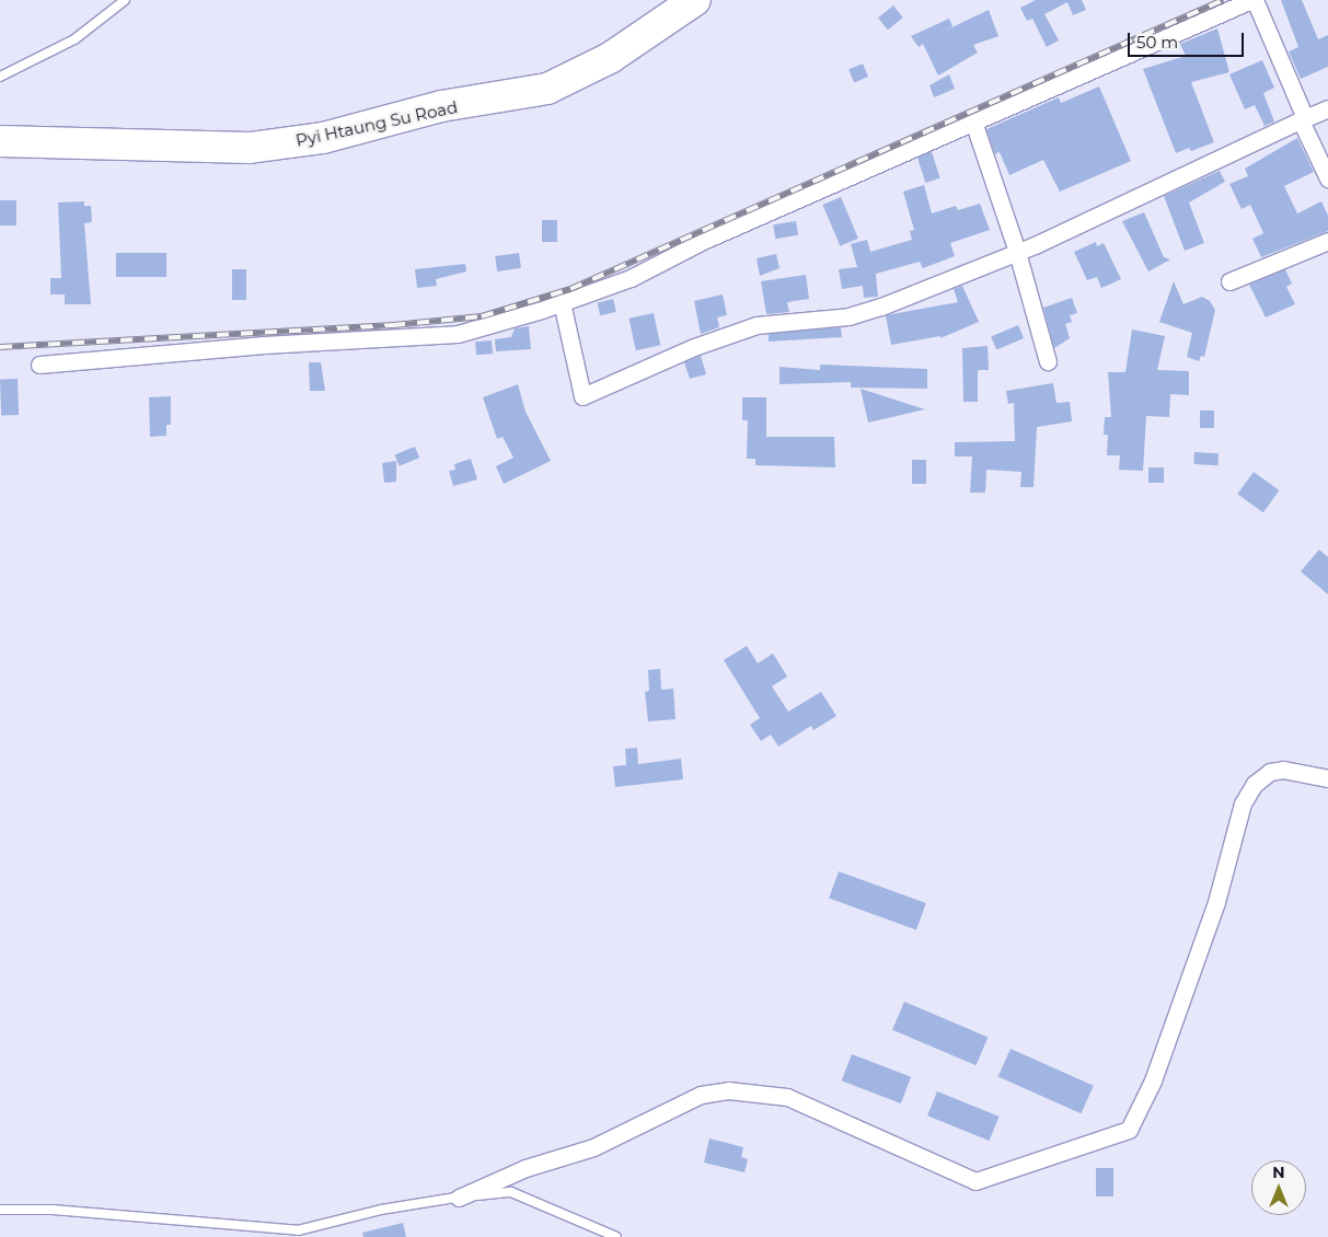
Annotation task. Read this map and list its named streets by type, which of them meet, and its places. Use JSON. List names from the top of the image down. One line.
{"streets":{"highway":["Pyi Htaung Su Road"]},"scale_bar":"50 m","north":"top"}
